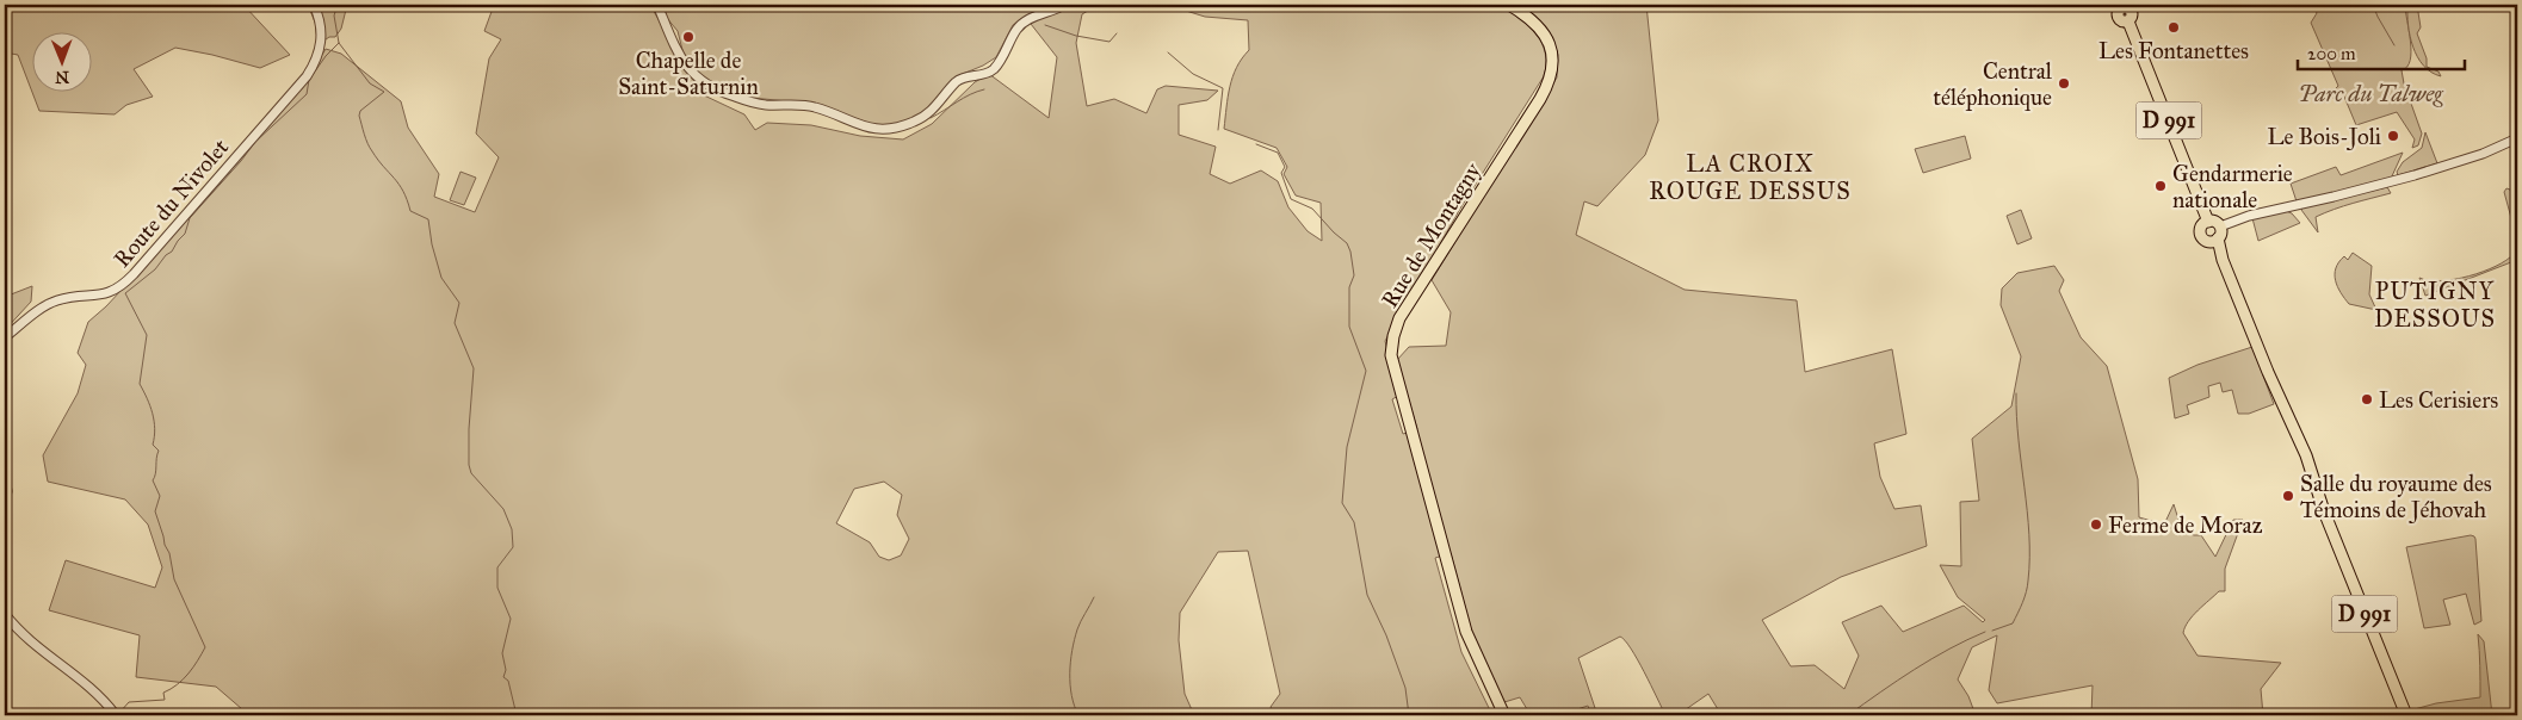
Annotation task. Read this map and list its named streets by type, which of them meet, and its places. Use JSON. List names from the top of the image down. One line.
{"streets":{"main road":["D 991","Rue de Montagny"],"street":["Route du Nivolet"]},"districts":["LA CROIX ROUGE DESSUS","PUTIGNY DESSOUS"],"parks":["Parc du Talweg"],"places":["Les Fontanettes","Chapelle de Saint-Saturnin","Central téléphonique","Le Bois-Joli","Gendarmerie nationale","Les Cerisiers","Salle du royaume des Témoins de Jéhovah","Ferme de Moraz"],"scale_bar":"200 m","north":"bottom"}
